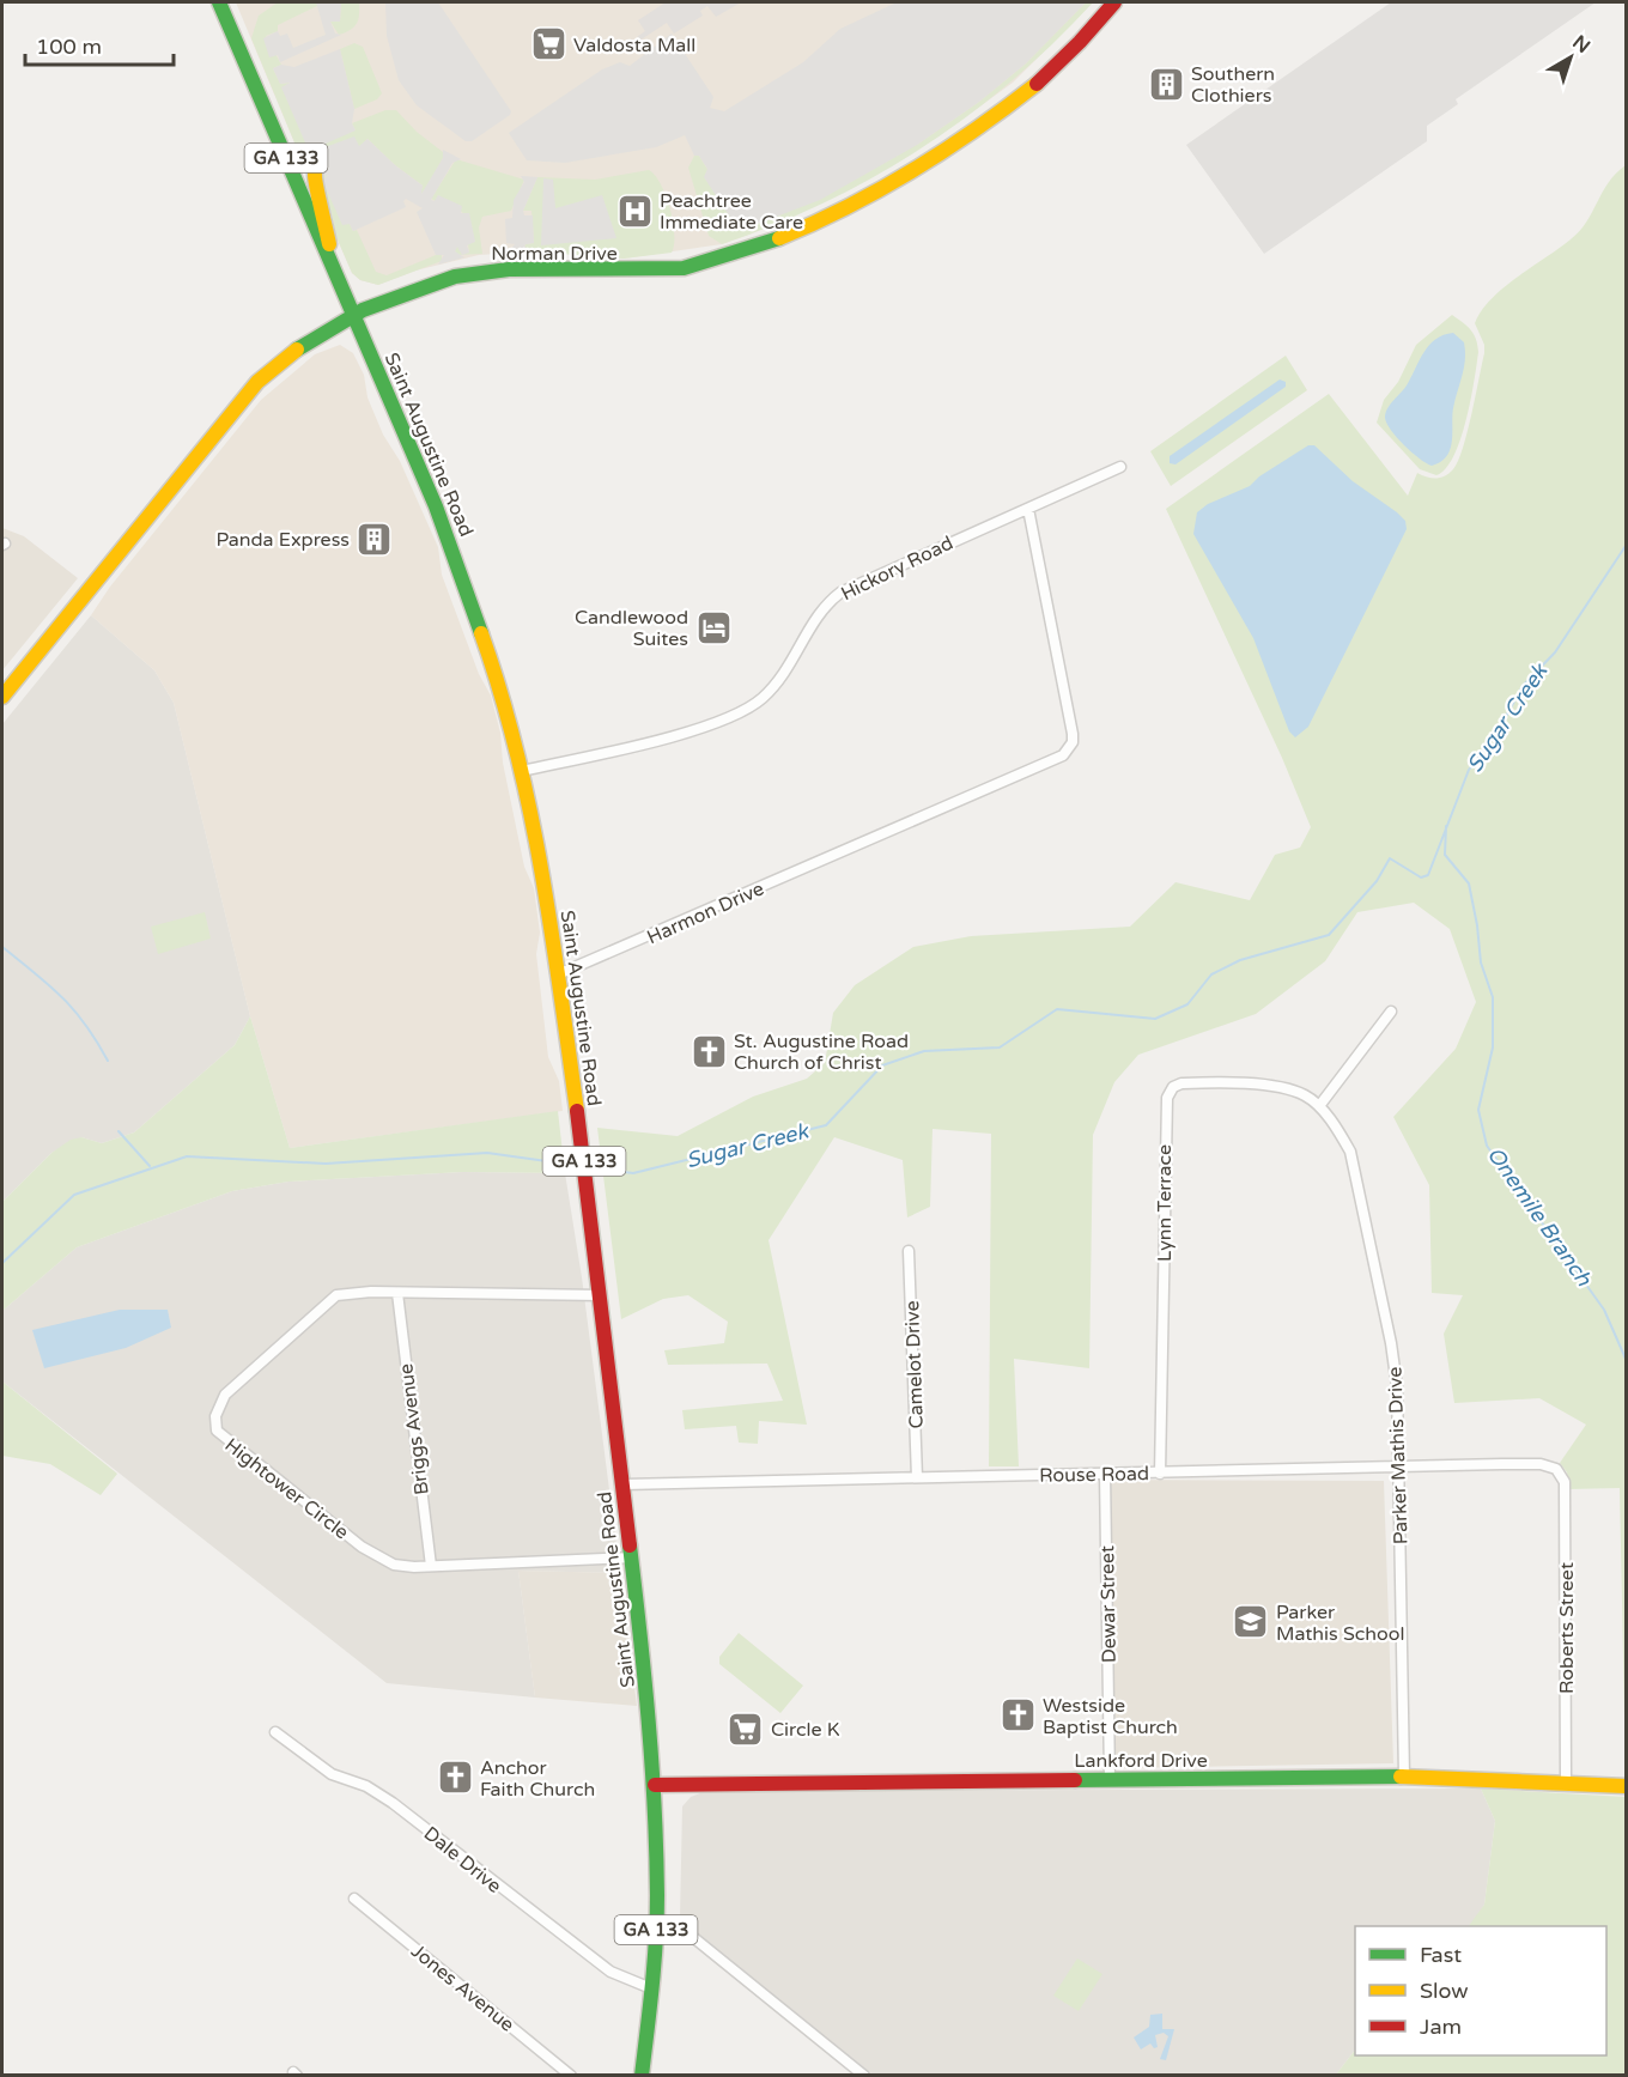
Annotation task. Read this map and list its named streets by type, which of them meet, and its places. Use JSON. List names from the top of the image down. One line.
{"streets":{"main road":["GA 133","Norman Drive","Saint Augustine Road","Lankford Drive"],"street":["Hickory Road","Harmon Drive","Lynn Terrace","Camelot Drive","Briggs Avenue","Parker Mathis Drive","Rouse Road","Hightower Circle","Dewar Street","Roberts Street","Dale Drive","Jones Avenue"]},"crossings":[["Norman Drive","Saint Augustine Road"],["Saint Augustine Road","Hickory Road"],["Saint Augustine Road","Harmon Drive"],["Saint Augustine Road","Rouse Road"],["Saint Augustine Road","Hightower Circle"],["Saint Augustine Road","Lankford Drive"],["Saint Augustine Road","Dale Drive"],["Hickory Road","Harmon Drive"],["Lynn Terrace","Parker Mathis Drive"],["Lynn Terrace","Rouse Road"],["Camelot Drive","Rouse Road"],["Briggs Avenue","Hightower Circle"],["Parker Mathis Drive","Rouse Road"],["Parker Mathis Drive","Lankford Drive"],["Rouse Road","Dewar Street"],["Rouse Road","Roberts Street"],["Dewar Street","Lankford Drive"],["Roberts Street","Lankford Drive"]],"water":["Sugar Creek","Onemile Branch"],"places":{"supermarket":["Valdosta Mall","Circle K"],"building":["Southern Clothiers","Panda Express"],"hospital":["Peachtree Immediate Care"],"hotel":["Candlewood Suites"],"church":["St. Augustine Road Church of Christ","Westside Baptist Church","Anchor Faith Church"],"school or university":["Parker Mathis School"]},"legend":["Fast","Slow","Jam"],"scale_bar":"100 m","north":"top right"}
